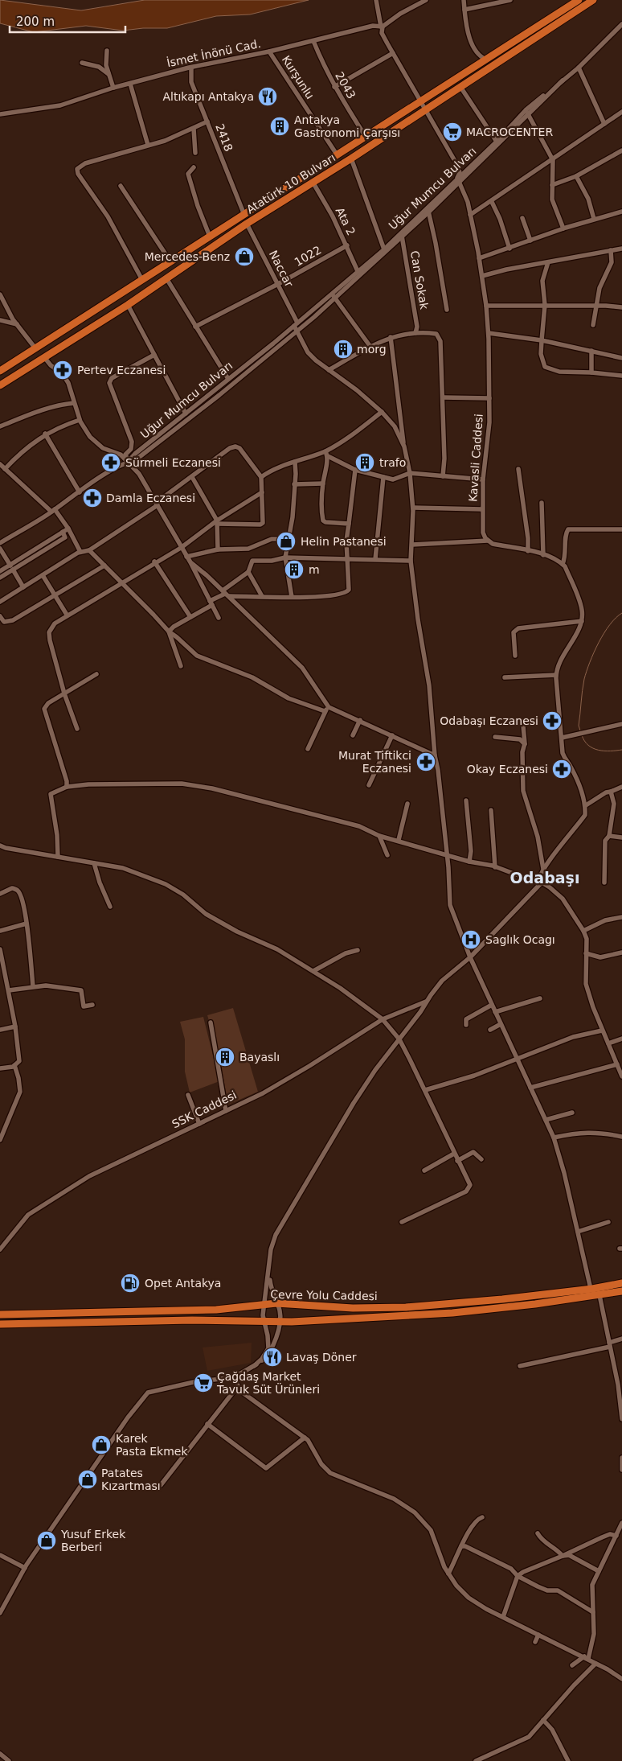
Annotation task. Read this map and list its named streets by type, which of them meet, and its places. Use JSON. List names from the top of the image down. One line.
{"streets":{"highway":["Atatürk 10 Bulvarı","Çevre Yolu Caddesi"],"street":["İsmet İnönü Cad.","Kurşunlu","2043","2418","Uğur Mumcu Bulvarı","Ata 2","1022","Naccar","Can Sokak","Kavasli Caddesi","SSK Caddesi"]},"crossings":[["İsmet İnönü Cad.","Kurşunlu"],["İsmet İnönü Cad.","2043"],["İsmet İnönü Cad.","2418"],["İsmet İnönü Cad.","Kavasli Caddesi"],["Kurşunlu","Atatürk 10 Bulvarı"],["2043","Atatürk 10 Bulvarı"],["2418","Atatürk 10 Bulvarı"],["Atatürk 10 Bulvarı","Ata 2"],["Atatürk 10 Bulvarı","Naccar"],["Atatürk 10 Bulvarı","Kavasli Caddesi"],["Uğur Mumcu Bulvarı","Ata 2"],["Uğur Mumcu Bulvarı","Naccar"],["Uğur Mumcu Bulvarı","Can Sokak"],["Uğur Mumcu Bulvarı","Kavasli Caddesi"],["Ata 2","1022"],["1022","Naccar"]],"districts":["Odabaşı"],"places":{"restaurant":["Altıkapı Antakya","Lavaş Döner"],"building":["Antakya Gastronomi Çarşısı","morg","trafo","m","Bayaslı"],"supermarket":["MACROCENTER","Çağdaş Market Tavuk Süt Ürünleri"],"shop":["Mercedes-Benz","Helin Pastanesi","Karek Pasta Ekmek","Patates Kızartması","Yusuf Erkek Berberi"],"pharmacy":["Pertev Eczanesi","Sürmeli Eczanesi","Damla Eczanesi","Odabaşı Eczanesi","Murat Tiftikci Eczanesi","Okay Eczanesi"],"hospital":["Saglık Ocagı"],"fuel station":["Opet Antakya"]},"scale_bar":"200 m"}
